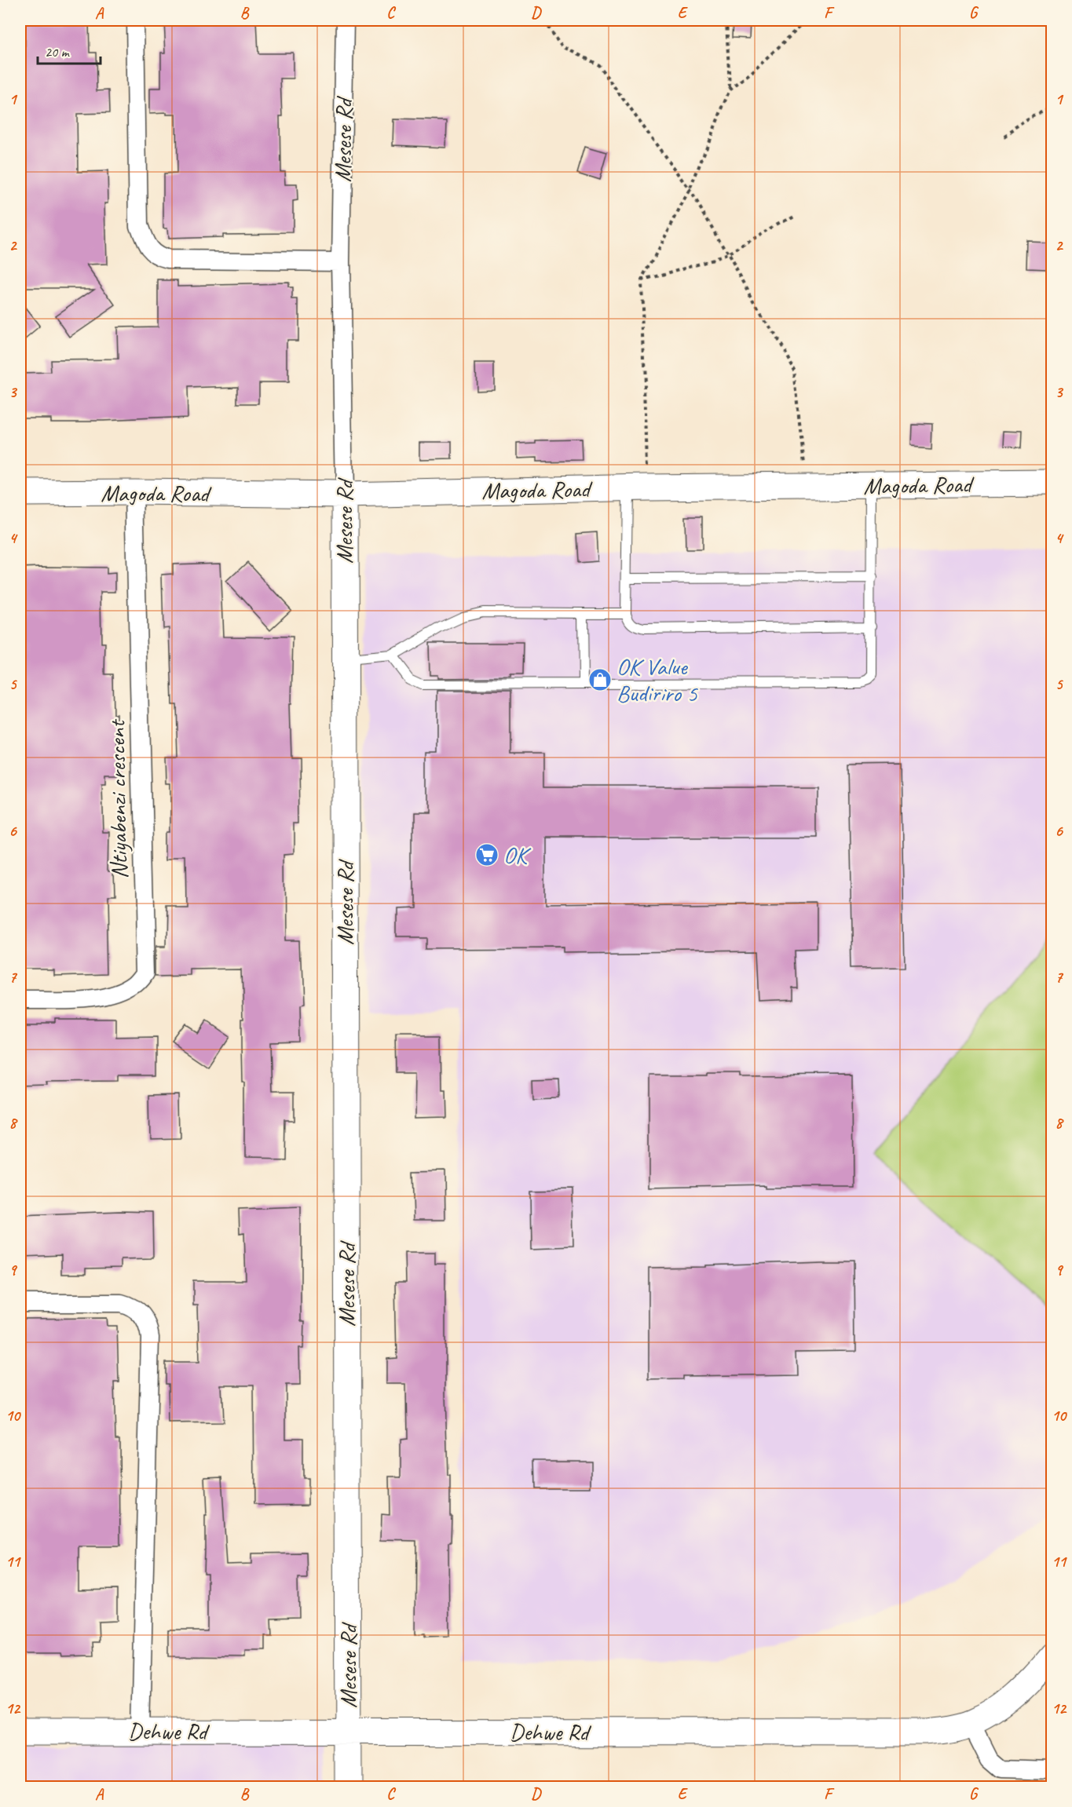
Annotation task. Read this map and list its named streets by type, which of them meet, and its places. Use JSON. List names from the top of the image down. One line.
{"streets":{"street":["Mesese Rd","Magoda Road","Ntiyabenzi crescent","Dehwe Rd"]},"crossings":[["Mesese Rd","Magoda Road"],["Mesese Rd","Dehwe Rd"],["Magoda Road","Ntiyabenzi crescent"]],"places":{"shop":["OK Value Budiriro 5"],"supermarket":["OK"]},"scale_bar":"20 m","grid":{"columns":["A","B","C","D","E","F","G"],"rows":["1","2","3","4","5","6","7","8","9","10","11","12"]}}
